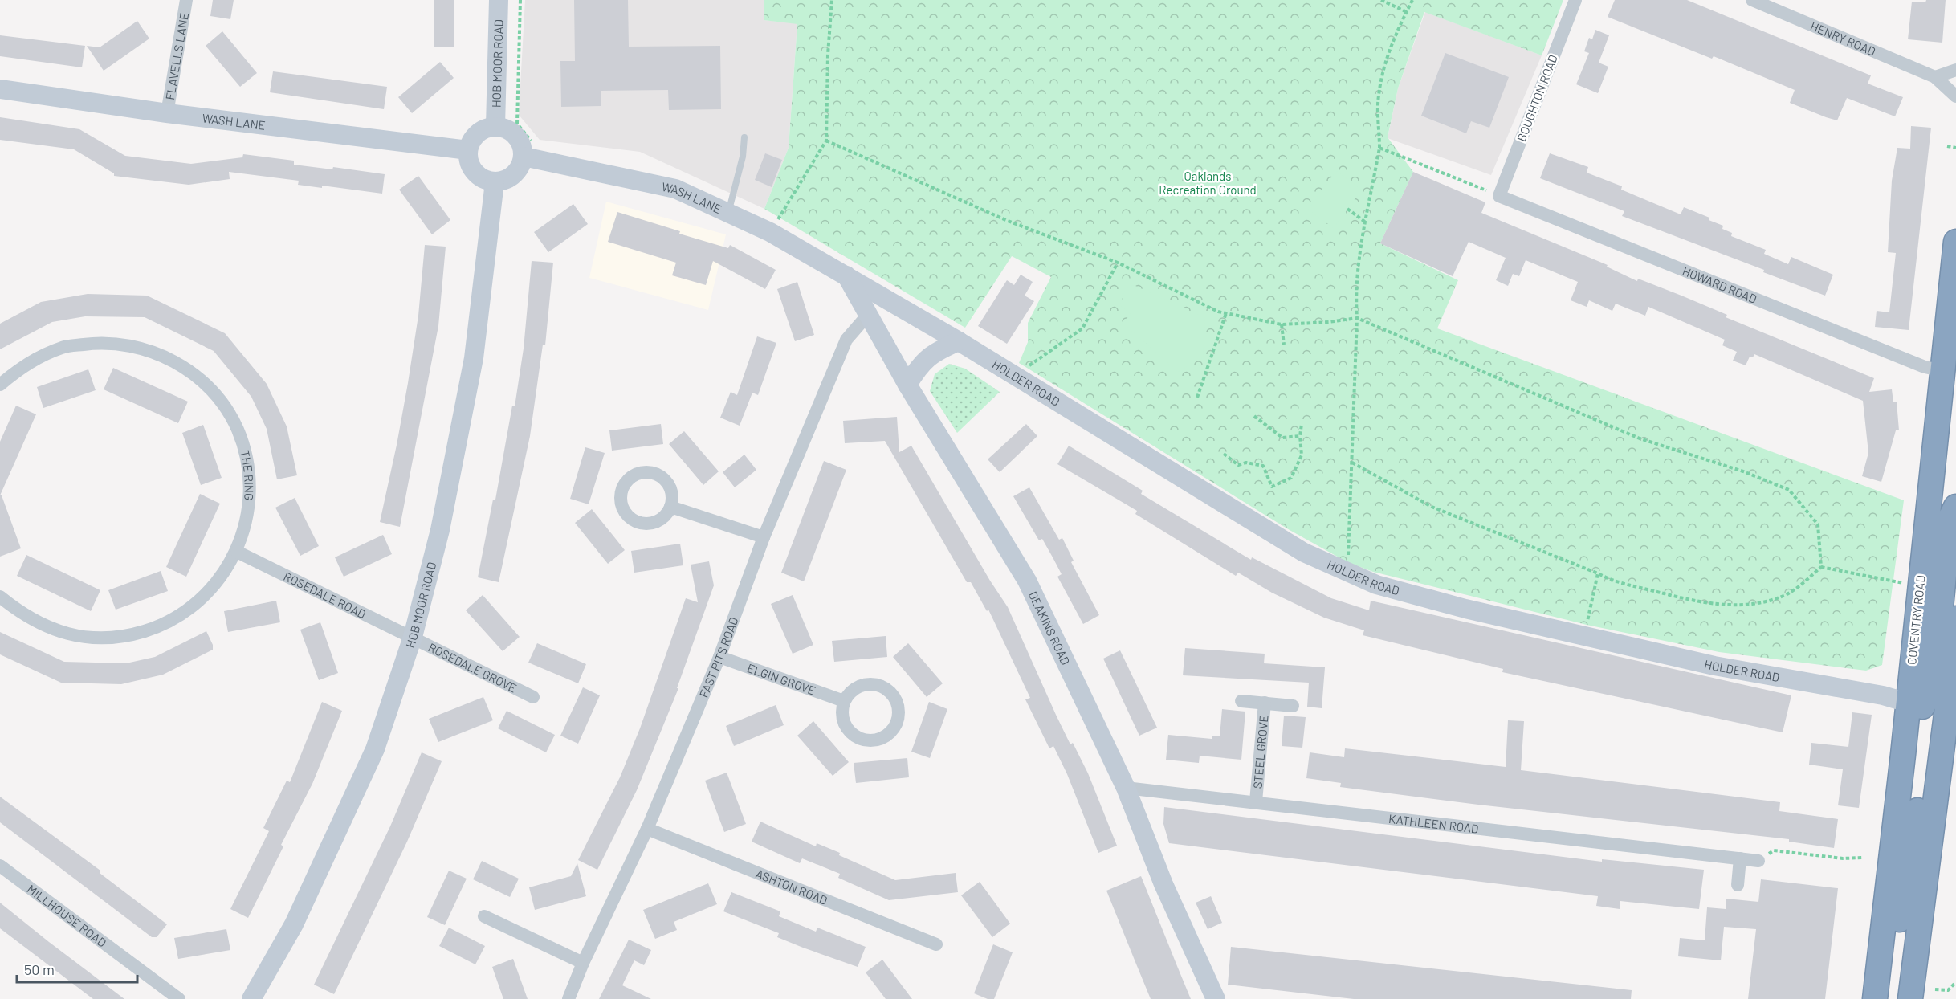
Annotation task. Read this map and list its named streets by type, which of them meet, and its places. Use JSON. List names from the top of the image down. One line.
{"streets":{"highway":["COVENTRY ROAD"],"street":["HENRY ROAD","FLAVELLS LANE","HOB MOOR ROAD","BOUGHTON ROAD","WASH LANE","HOWARD ROAD","HOLDER ROAD","THE RING","ROSEDALE ROAD","DEAKINS ROAD","FAST PITS ROAD","ROSEDALE GROVE","ELGIN GROVE","STEEL GROVE","KATHLEEN ROAD","ASHTON ROAD","MILLHOUSE ROAD"]},"crossings":[["FLAVELLS LANE","WASH LANE"],["HOB MOOR ROAD","WASH LANE"],["HOB MOOR ROAD","ROSEDALE ROAD"],["HOB MOOR ROAD","ROSEDALE GROVE"],["BOUGHTON ROAD","HOWARD ROAD"],["WASH LANE","HOLDER ROAD"],["WASH LANE","DEAKINS ROAD"],["HOWARD ROAD","COVENTRY ROAD"],["HOLDER ROAD","COVENTRY ROAD"],["HOLDER ROAD","DEAKINS ROAD"],["THE RING","ROSEDALE ROAD"],["ROSEDALE ROAD","ROSEDALE GROVE"],["DEAKINS ROAD","FAST PITS ROAD"],["DEAKINS ROAD","KATHLEEN ROAD"],["FAST PITS ROAD","ELGIN GROVE"],["FAST PITS ROAD","ASHTON ROAD"],["STEEL GROVE","KATHLEEN ROAD"]],"parks":["Oaklands Recreation Ground"],"scale_bar":"50 m"}
